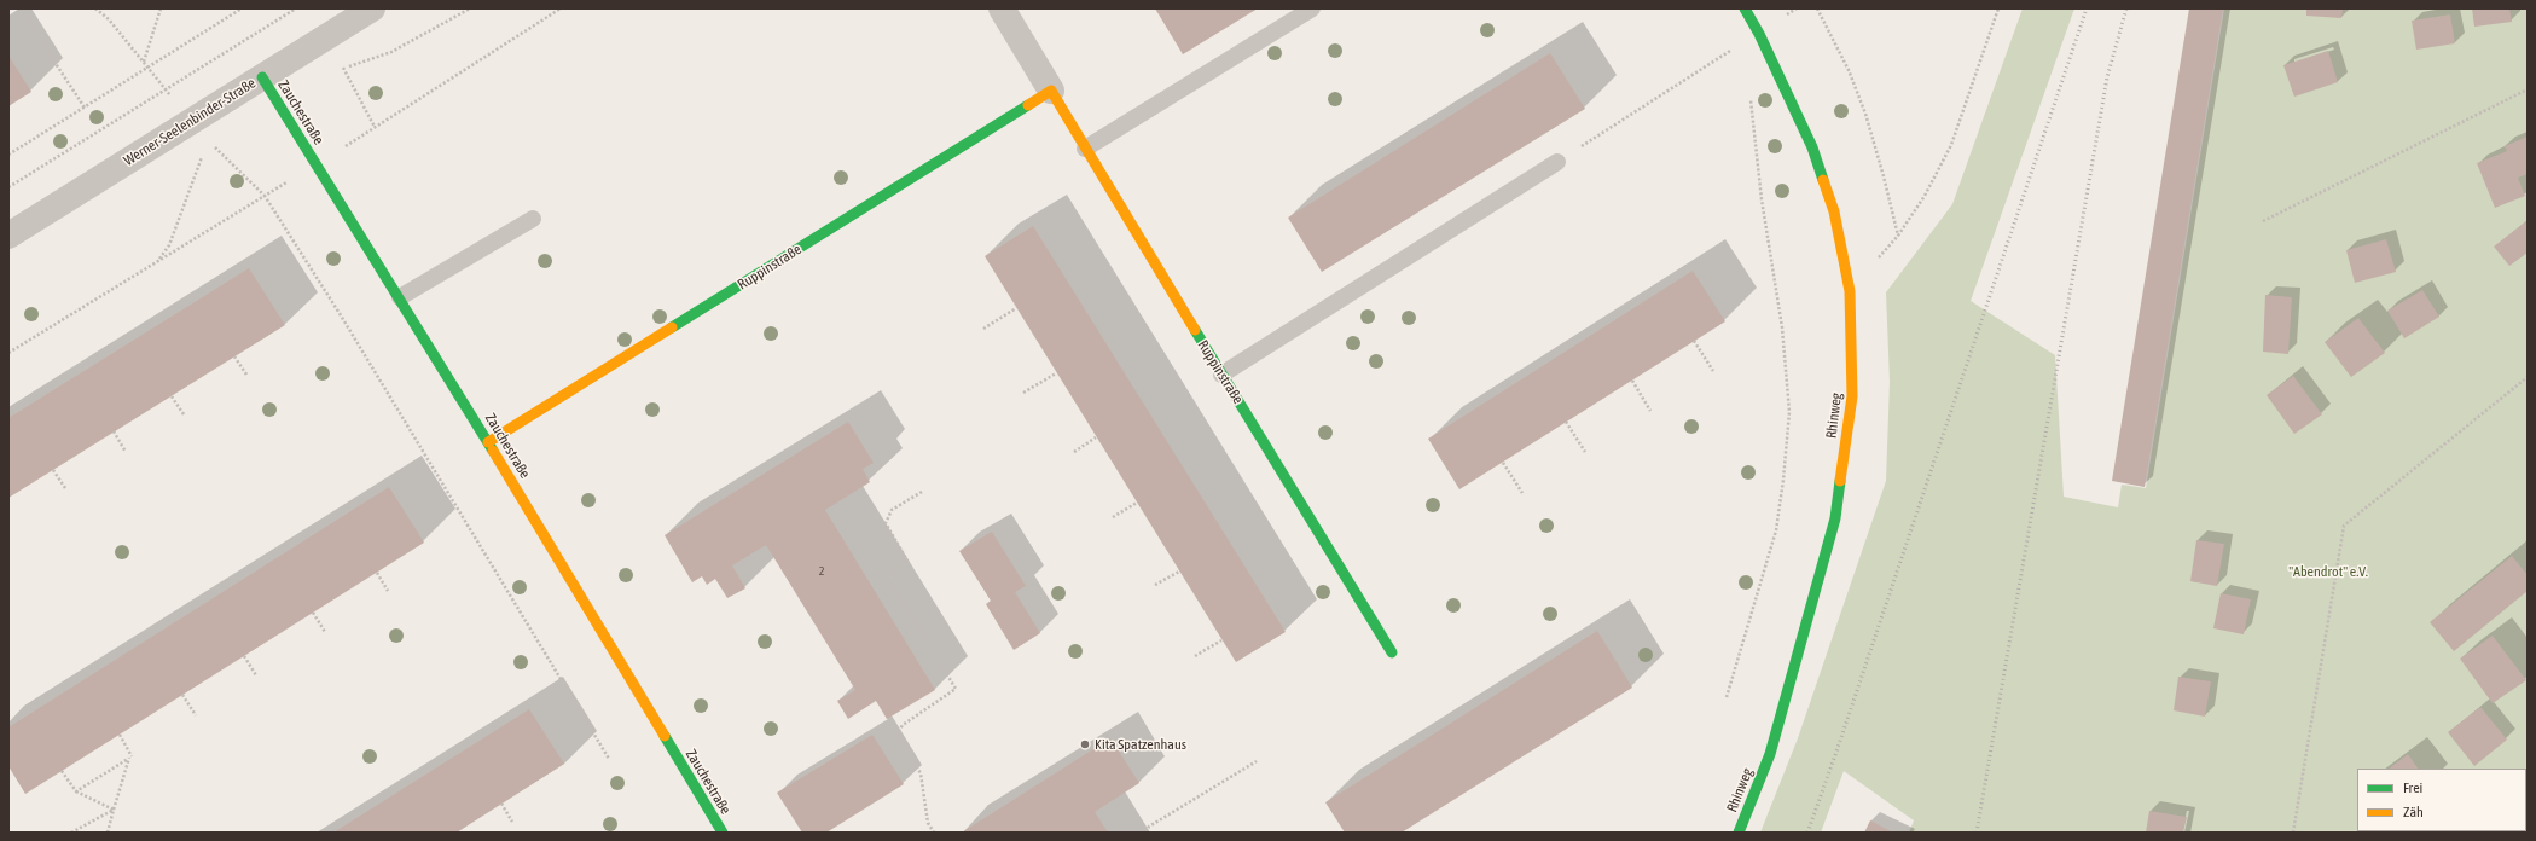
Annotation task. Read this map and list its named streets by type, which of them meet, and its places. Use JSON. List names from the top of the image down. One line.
{"streets":{"street":["Zauchestraße","Werner-Seelenbinder-Straße","Ruppinstraße","Rhinweg"]},"crossings":[["Zauchestraße","Werner-Seelenbinder-Straße"],["Zauchestraße","Ruppinstraße"]],"parks":["\"Abendrot\" e.V."],"places":["Kita Spatzenhaus"],"house_numbers":["2"],"legend":["Frei","Zäh"]}
